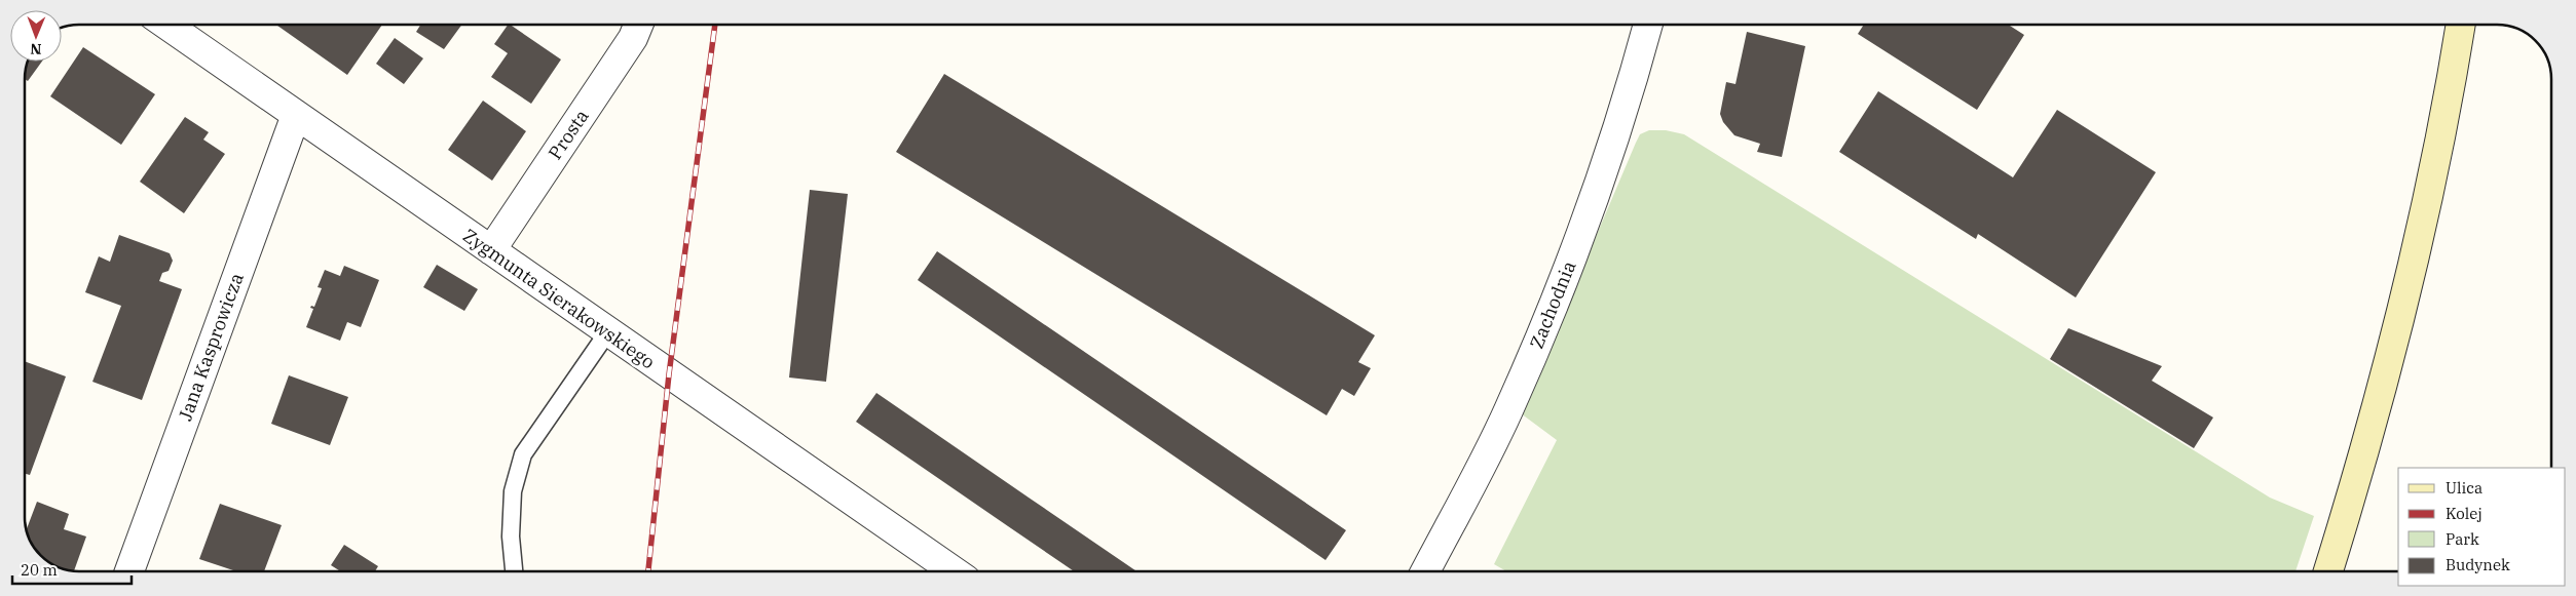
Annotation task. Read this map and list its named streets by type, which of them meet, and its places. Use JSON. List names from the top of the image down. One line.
{"streets":{"street":["Prosta","Zygmunta Sierakowskiego","Zachodnia","Jana Kasprowicza"]},"crossings":[["Prosta","Zygmunta Sierakowskiego"],["Zygmunta Sierakowskiego","Jana Kasprowicza"]],"legend":["Ulica","Kolej","Park","Budynek"],"scale_bar":"20 m","north":"bottom"}
